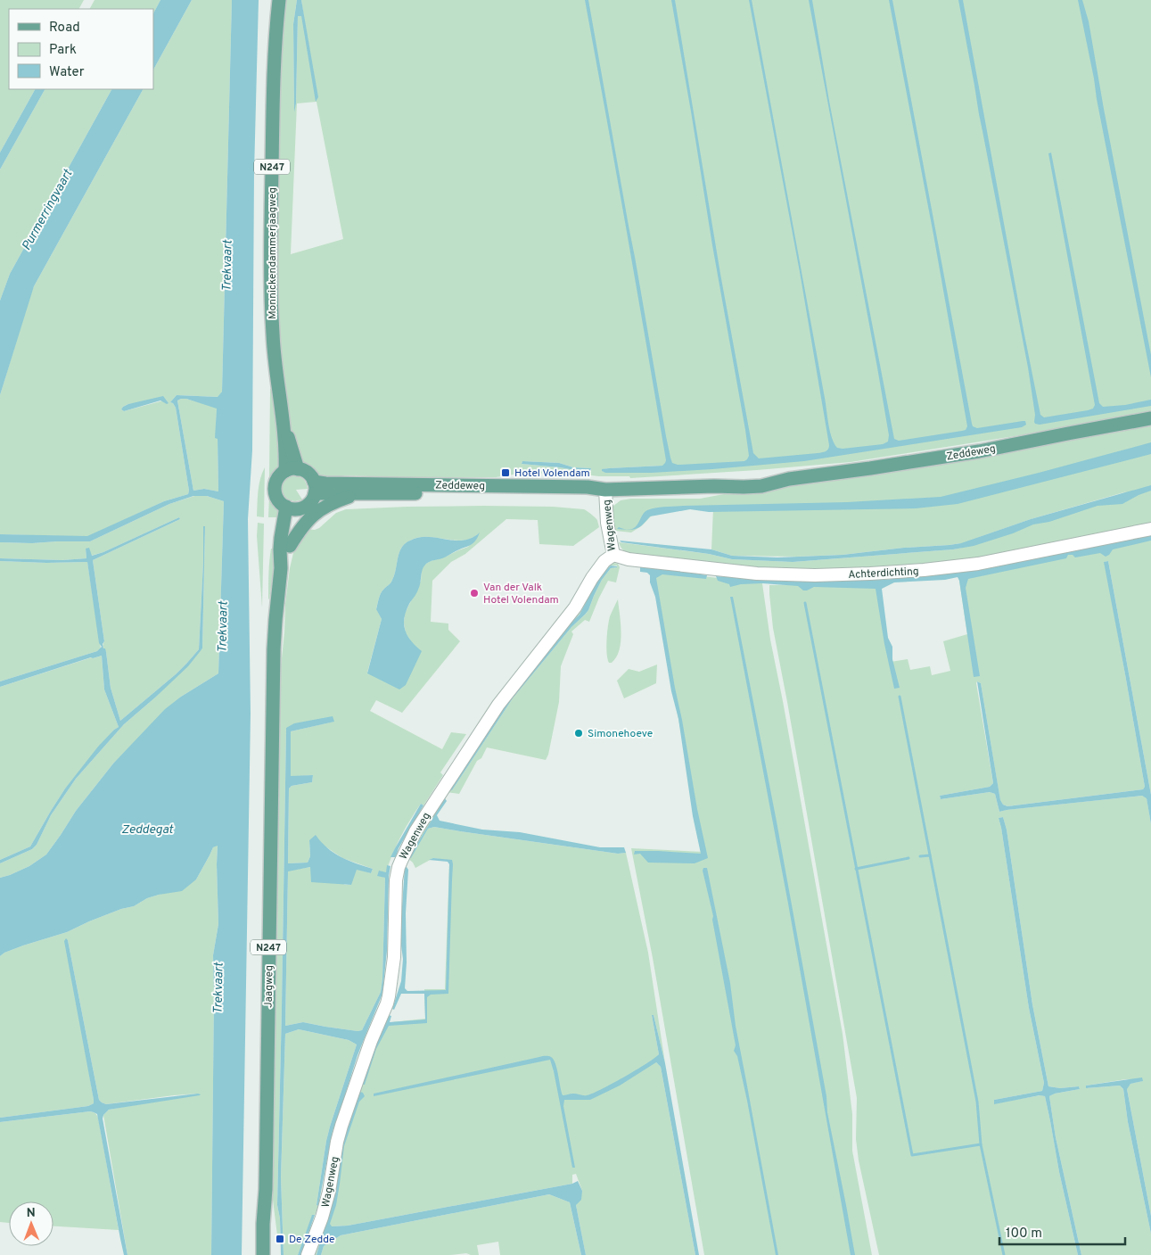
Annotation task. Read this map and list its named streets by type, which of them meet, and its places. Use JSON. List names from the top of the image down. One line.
{"streets":{"main road":["N247","Monnickendammerjaagweg","Zeddeweg","Jaagweg"],"street":["Wagenweg","Achterdichting"]},"crossings":[["N247","Monnickendammerjaagweg"],["N247","Zeddeweg"],["N247","Jaagweg"],["Monnickendammerjaagweg","Zeddeweg"],["Zeddeweg","Wagenweg"],["Wagenweg","Achterdichting"]],"water":["Purmerringvaart","Trekvaart","Zeddegat"],"places":{"transit":["Hotel Volendam","De Zedde"],"other":["Van der Valk Hotel Volendam","Simonehoeve"]},"legend":["Road","Park","Water"],"scale_bar":"100 m","north":"top"}
